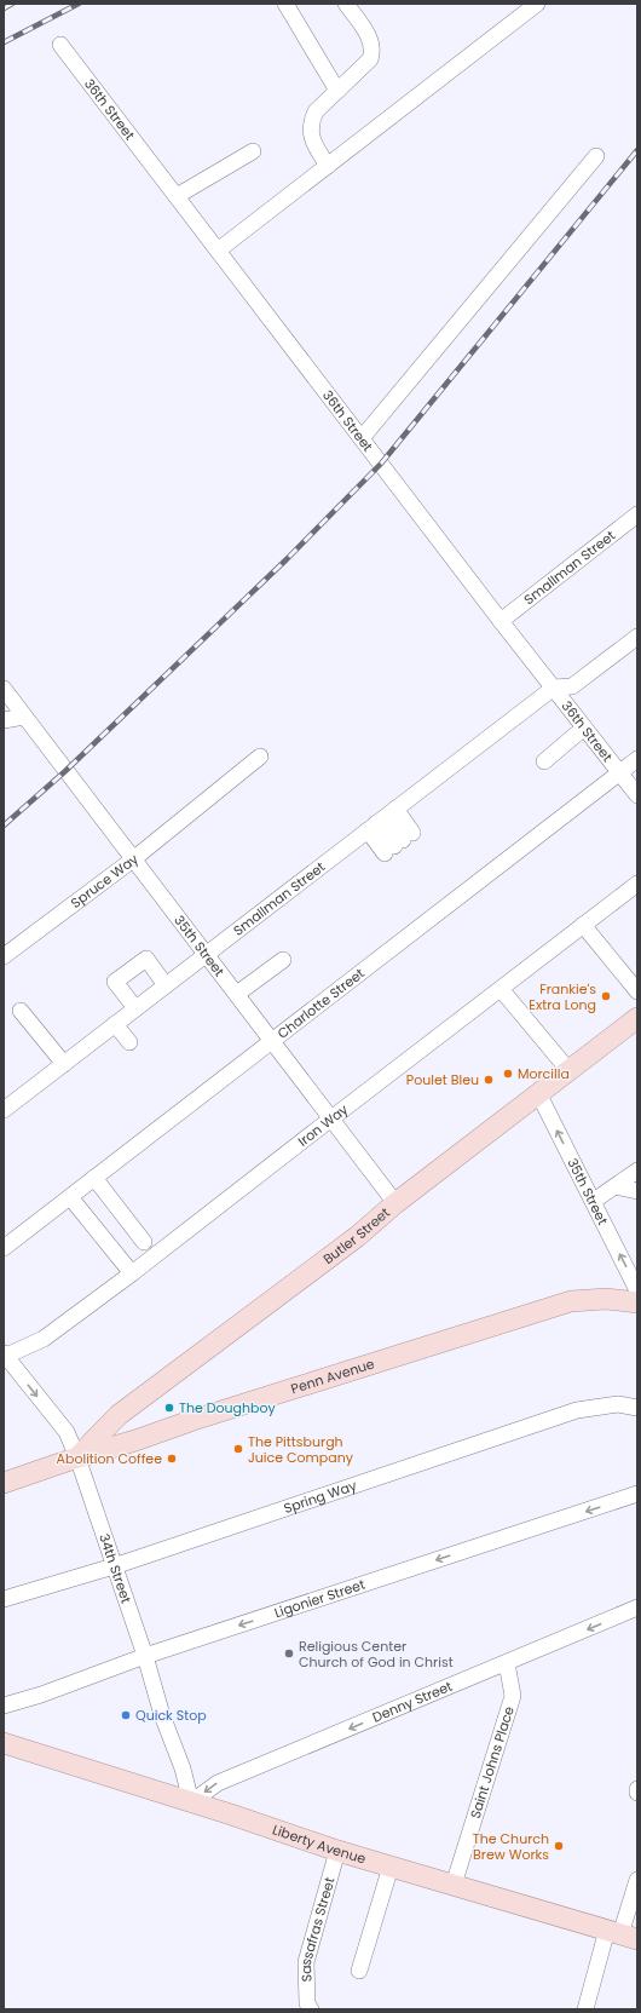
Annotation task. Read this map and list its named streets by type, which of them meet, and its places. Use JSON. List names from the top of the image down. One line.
{"streets":{"main road":["Butler Street","Penn Avenue","Liberty Avenue"],"street":["36th Street","Smallman Street","Spruce Way","35th Street","Charlotte Street","Iron Way","Spring Way","34th Street","Ligonier Street","Denny Street","Saint Johns Place","Sassafras Street"]},"crossings":[["36th Street","Smallman Street"],["36th Street","Charlotte Street"],["Smallman Street","35th Street"],["Spruce Way","35th Street"],["35th Street","Charlotte Street"],["35th Street","Iron Way"],["35th Street","Butler Street"],["Iron Way","34th Street"],["Butler Street","Penn Avenue"],["Butler Street","34th Street"],["Penn Avenue","34th Street"],["Spring Way","34th Street"],["34th Street","Ligonier Street"],["34th Street","Denny Street"],["34th Street","Liberty Avenue"],["Denny Street","Saint Johns Place"],["Denny Street","Liberty Avenue"],["Saint Johns Place","Liberty Avenue"],["Liberty Avenue","Sassafras Street"]],"one_way":["Ligonier Street","Denny Street"],"places":["Frankie's Extra Long","Morcilla","Poulet Bleu","The Doughboy","The Pittsburgh Juice Company","Abolition Coffee","Religious Center Church of God in Christ","Quick Stop","The Church Brew Works"]}
